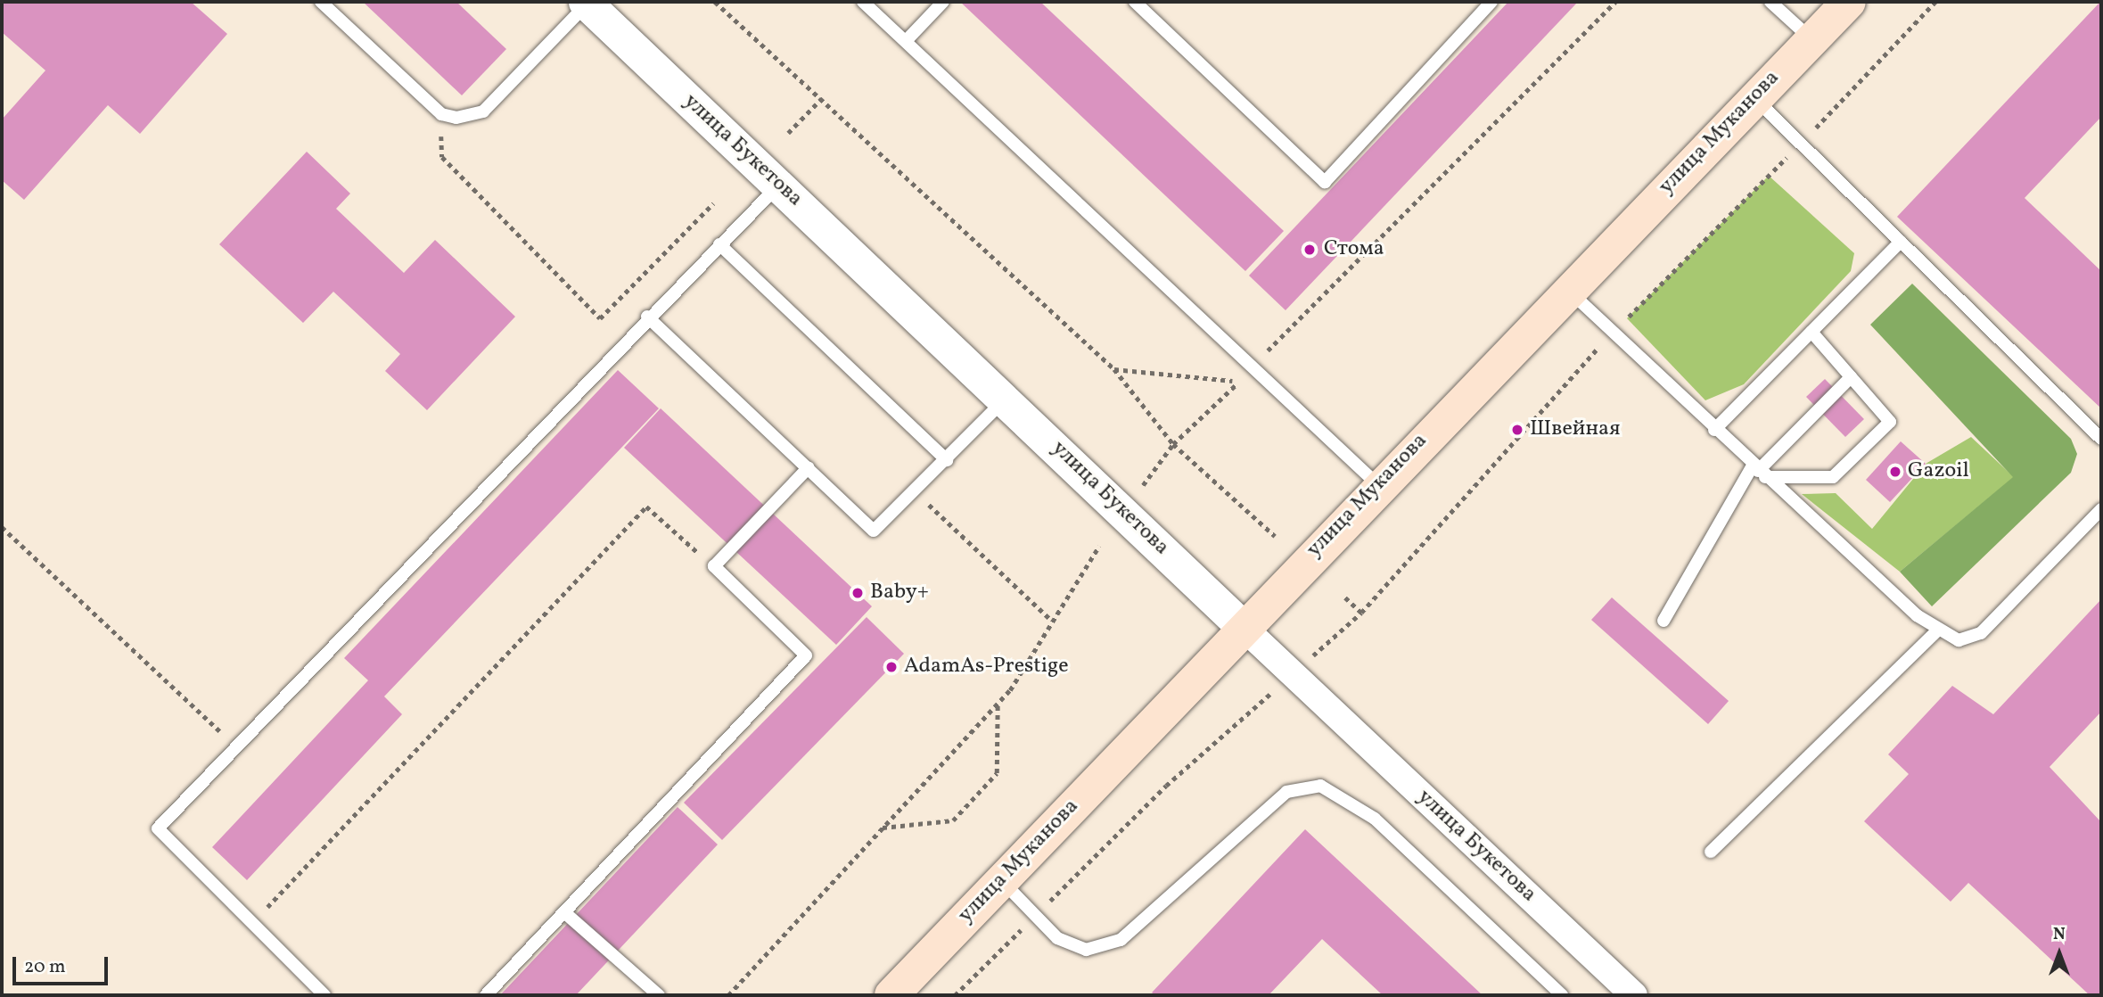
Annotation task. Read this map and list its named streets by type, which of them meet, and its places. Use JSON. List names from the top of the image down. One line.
{"streets":{"main road":["улица Муканова"],"street":["улица Букетова"]},"crossings":[["улица Муканова","улица Букетова"]],"places":["Стома","Швейная","Gazoil","Baby+","AdamAs-Prestige"],"scale_bar":"20 m","north":"top"}
